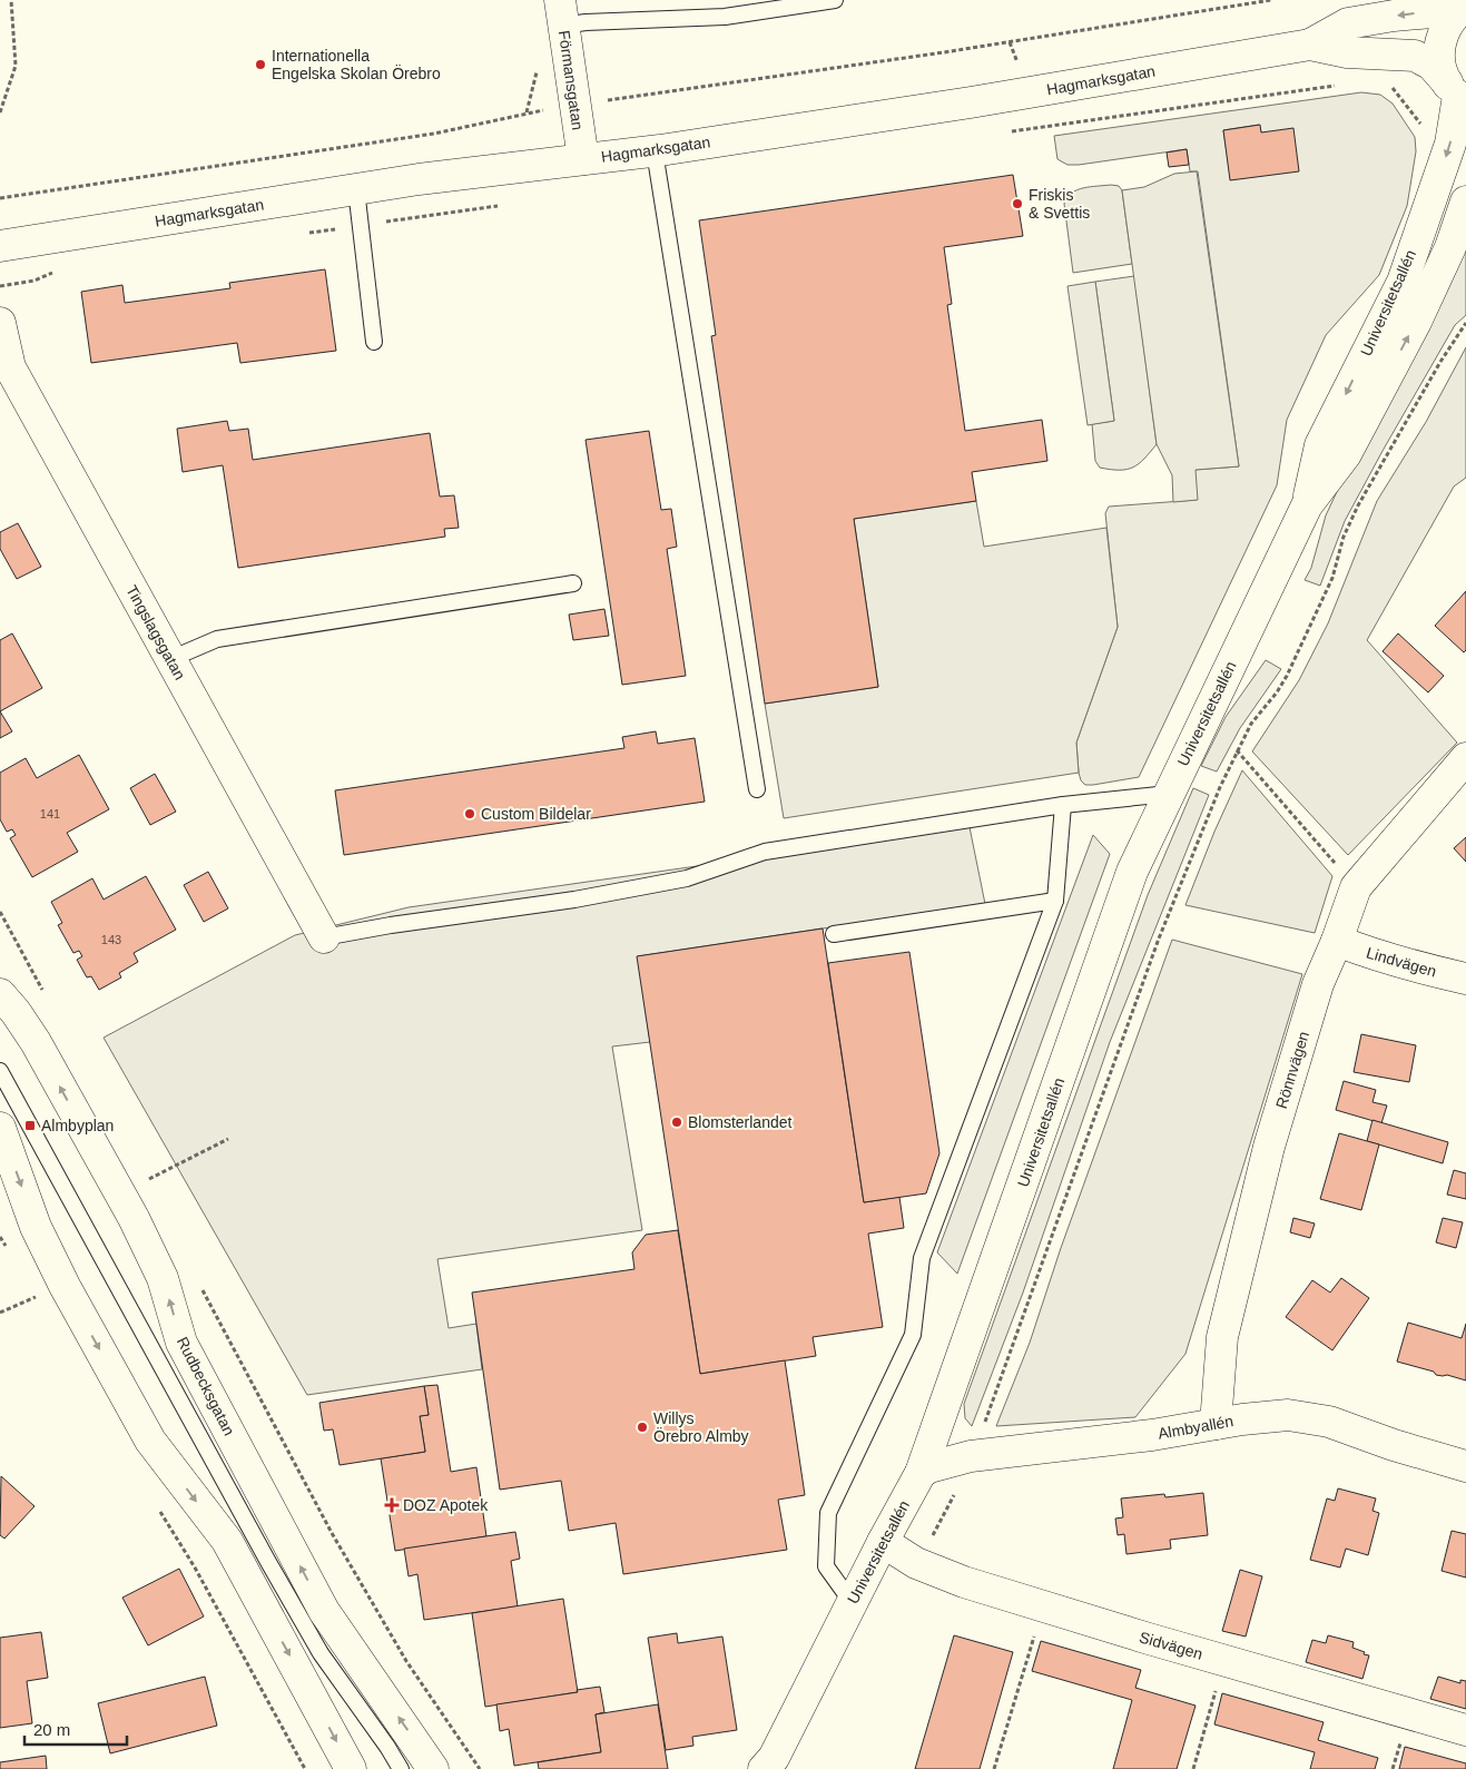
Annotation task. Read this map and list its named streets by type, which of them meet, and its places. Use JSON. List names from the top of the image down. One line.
{"streets":{"street":["Förmansgatan","Hagmarksgatan","Universitetsallén","Tingslagsgatan","Lindvägen","Rönnvägen","Rudbecksgatan","Almbyallén","Sidvägen"]},"crossings":[["Förmansgatan","Hagmarksgatan"],["Hagmarksgatan","Universitetsallén"],["Universitetsallén","Almbyallén"],["Universitetsallén","Sidvägen"],["Lindvägen","Rönnvägen"],["Rönnvägen","Almbyallén"]],"places":{"other":["Internationella Engelska Skolan Örebro","Friskis & Svettis","Custom Bildelar","Blomsterlandet","Willys Örebro Almby"],"transit":["Almbyplan"],"health":["DOZ Apotek"]},"house_numbers":["141","143"],"scale_bar":"20 m"}
